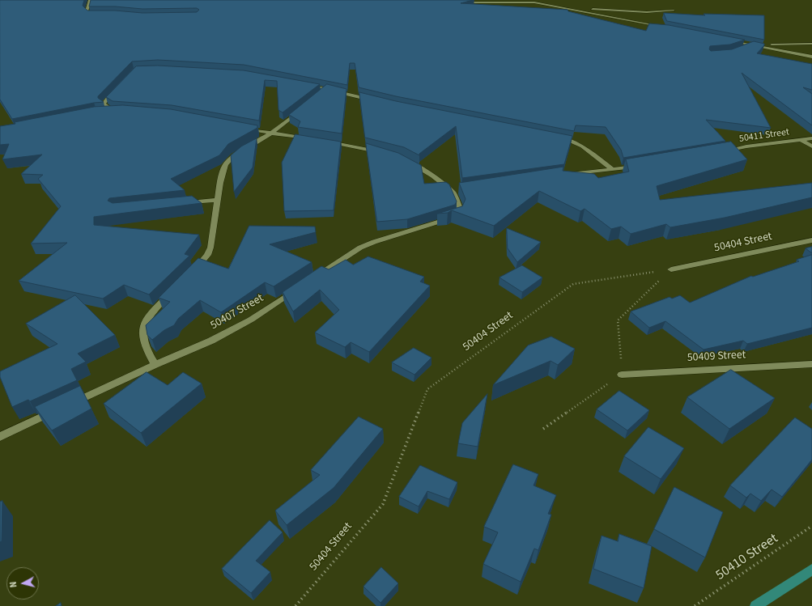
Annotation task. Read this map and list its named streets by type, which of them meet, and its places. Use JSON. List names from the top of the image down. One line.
{"streets":{"street":["50411 Street","50404 Street","50407 Street","50409 Street"],"path":["50410 Street"]},"north":"left"}
